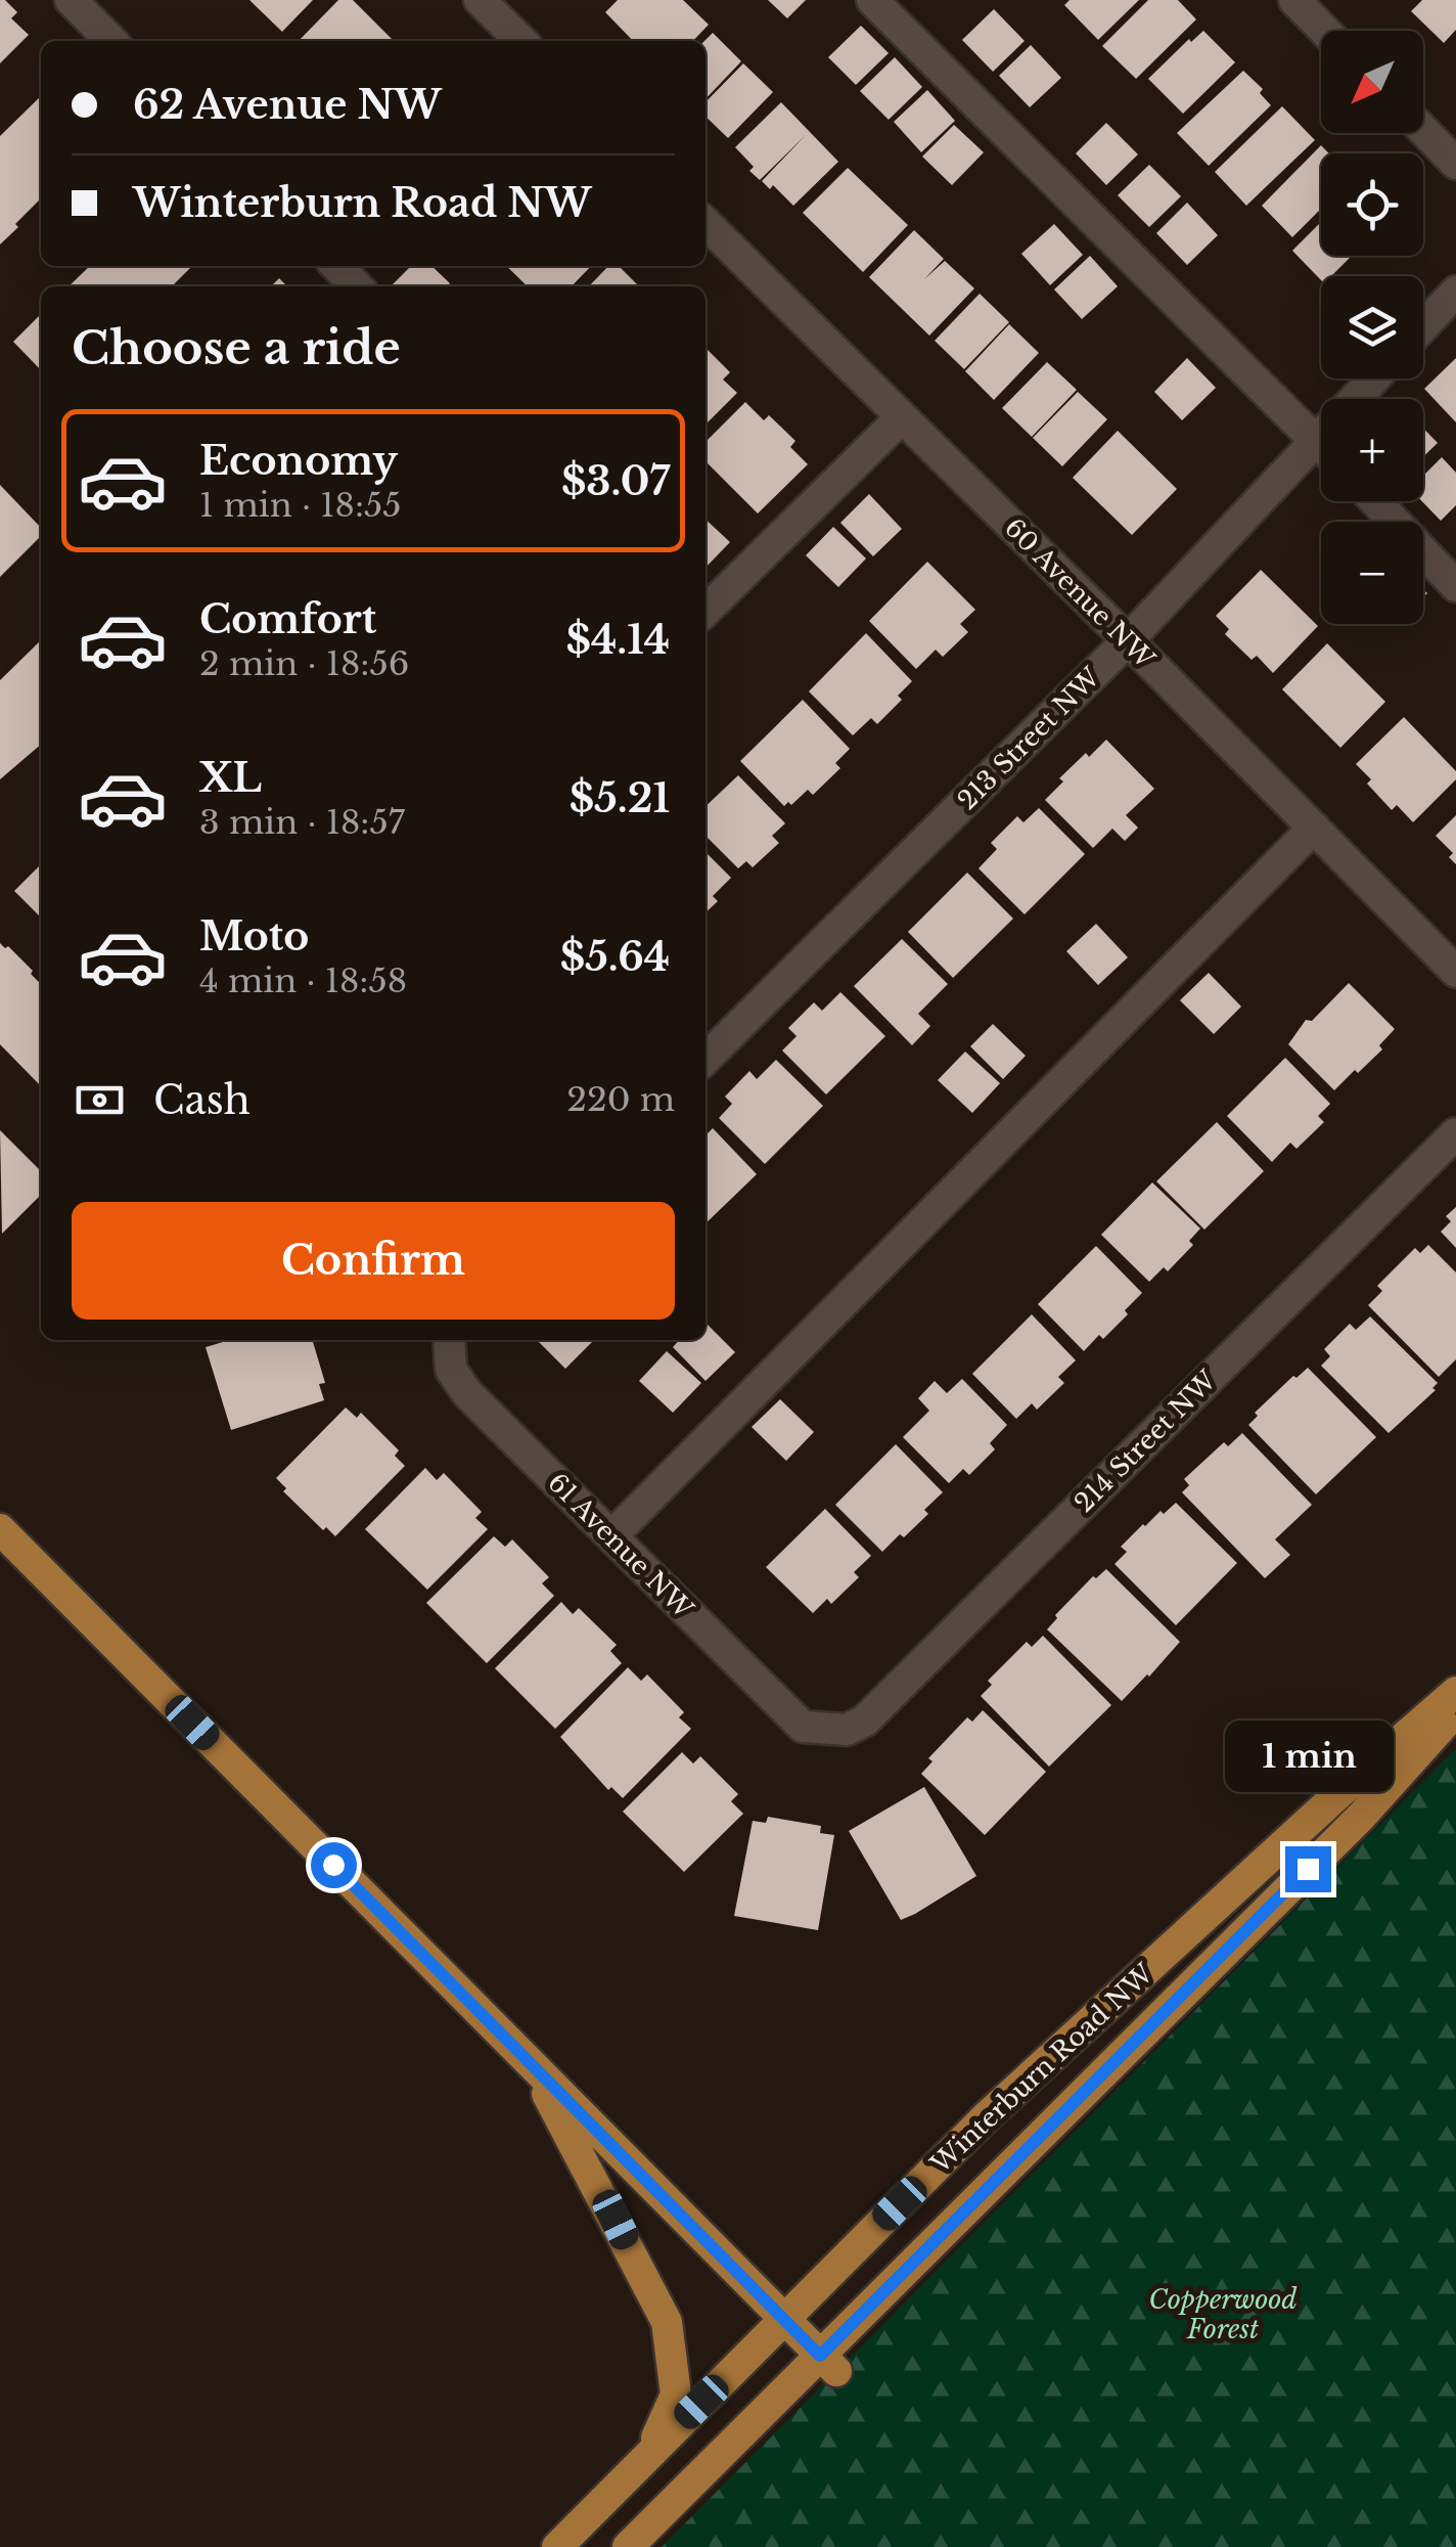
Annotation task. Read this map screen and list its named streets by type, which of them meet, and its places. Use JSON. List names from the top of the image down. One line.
{"streets":{"main road":["Winterburn Road NW"],"street":["60 Avenue NW","213 Street NW","214 Street NW","61 Avenue NW"]},"crossings":[["60 Avenue NW","213 Street NW"],["214 Street NW","61 Avenue NW"]],"parks":["Copperwood Forest"],"north":"bottom left","page":{"map_buttons":["+","−"],"banner":["62 Avenue NW","Winterburn Road NW"],"heading":"Choose a ride","list":[{"name":"Economy","note":"1 min · 18:55","value":"$3.07"},{"name":"Comfort","note":"2 min · 18:56","value":"$4.14"},{"name":"XL","note":"3 min · 18:57","value":"$5.21"},{"name":"Moto","note":"4 min · 18:58","value":"$5.64"}],"pay":["Cash","220 m"],"buttons":"Confirm","bubble":"1 min"}}
